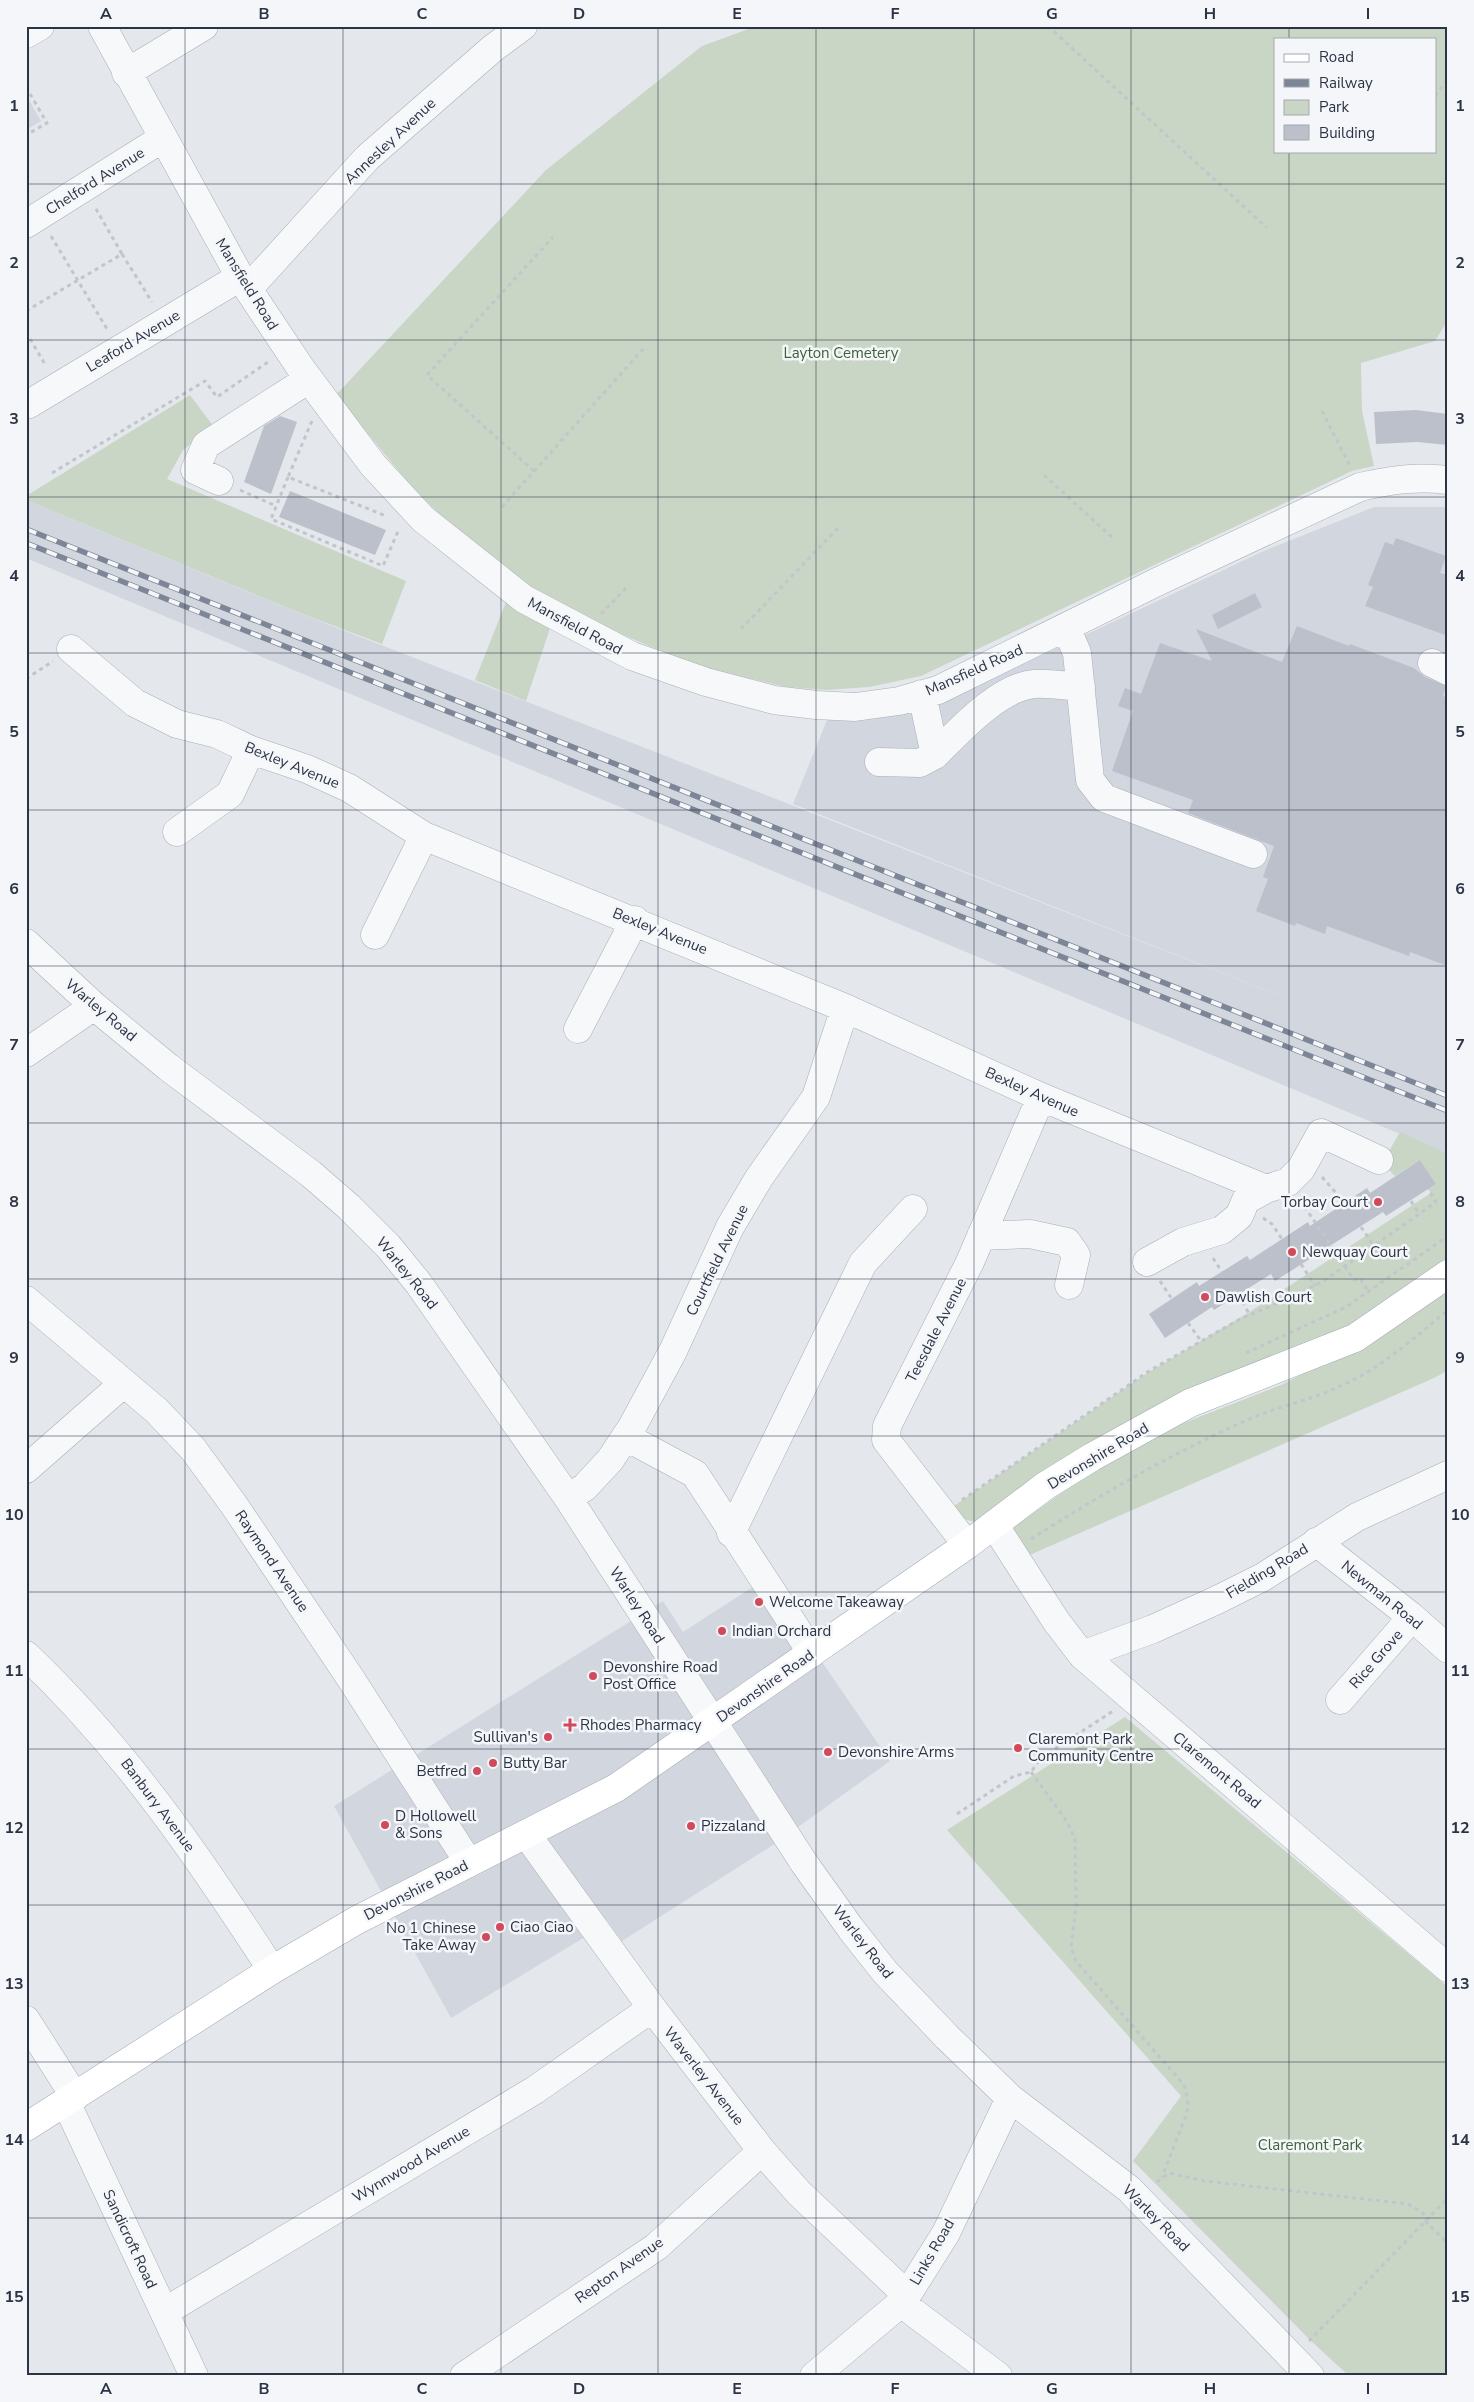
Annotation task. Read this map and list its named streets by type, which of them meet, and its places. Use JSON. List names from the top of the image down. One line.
{"streets":{"main road":["Devonshire Road"],"street":["Annesley Avenue","Chelford Avenue","Mansfield Road","Leaford Avenue","Bexley Avenue","Warley Road","Courtfield Avenue","Teesdale Avenue","Raymond Avenue","Fielding Road","Newman Road","Rice Grove","Claremont Road","Banbury Avenue","Waverley Avenue","Wynnwood Avenue","Sandicroft Road","Links Road","Repton Avenue"]},"crossings":[["Annesley Avenue","Mansfield Road"],["Annesley Avenue","Leaford Avenue"],["Chelford Avenue","Mansfield Road"],["Mansfield Road","Leaford Avenue"],["Bexley Avenue","Courtfield Avenue"],["Bexley Avenue","Teesdale Avenue"],["Warley Road","Courtfield Avenue"],["Warley Road","Devonshire Road"],["Warley Road","Links Road"],["Teesdale Avenue","Devonshire Road"],["Devonshire Road","Raymond Avenue"],["Devonshire Road","Claremont Road"],["Devonshire Road","Banbury Avenue"],["Devonshire Road","Waverley Avenue"],["Devonshire Road","Sandicroft Road"],["Fielding Road","Newman Road"],["Fielding Road","Claremont Road"],["Newman Road","Rice Grove"],["Waverley Avenue","Wynnwood Avenue"],["Waverley Avenue","Links Road"],["Waverley Avenue","Repton Avenue"],["Wynnwood Avenue","Sandicroft Road"]],"parks":["Layton Cemetery","Claremont Park"],"places":{"other":["Torbay Court","Newquay Court","Dawlish Court","Welcome Takeaway","Indian Orchard","Devonshire Road Post Office","Sullivan's","Claremont Park Community Centre","Devonshire Arms","Butty Bar","Betfred","D Hollowell & Sons","Pizzaland","Ciao Ciao","No 1 Chinese Take Away"],"health":["Rhodes Pharmacy"]},"legend":["Road","Railway","Park","Building"],"grid":{"columns":["A","B","C","D","E","F","G","H","I"],"rows":["1","2","3","4","5","6","7","8","9","10","11","12","13","14","15"]}}
